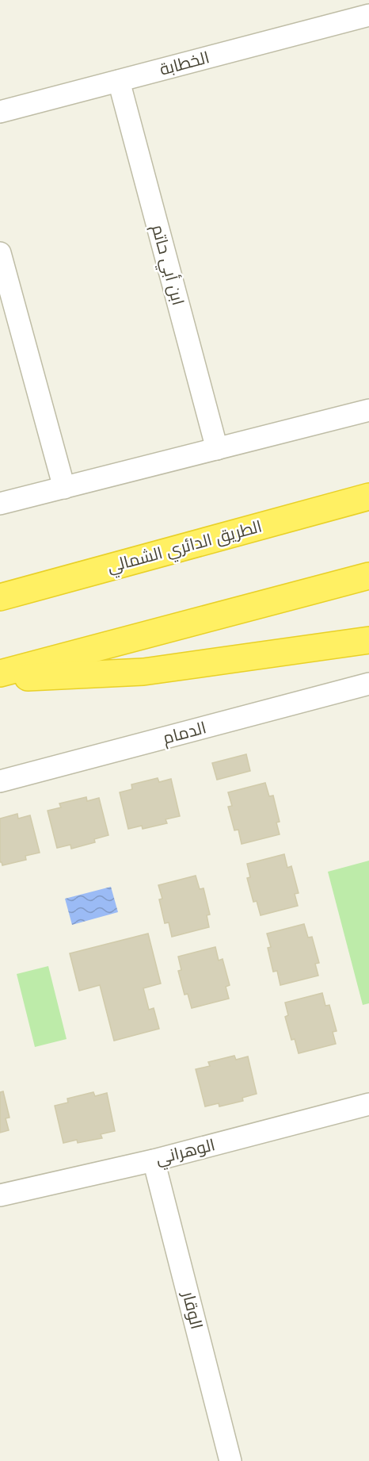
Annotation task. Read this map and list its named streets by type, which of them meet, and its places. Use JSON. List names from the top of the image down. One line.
{"streets":{"highway":["الطريق الدائري الشمالي"],"street":["الخطابة","ابن أبي حاتم","الدمام","الوهراني","الوقار"]},"crossings":[["الخطابة","ابن أبي حاتم"],["الوهراني","الوقار"]]}
